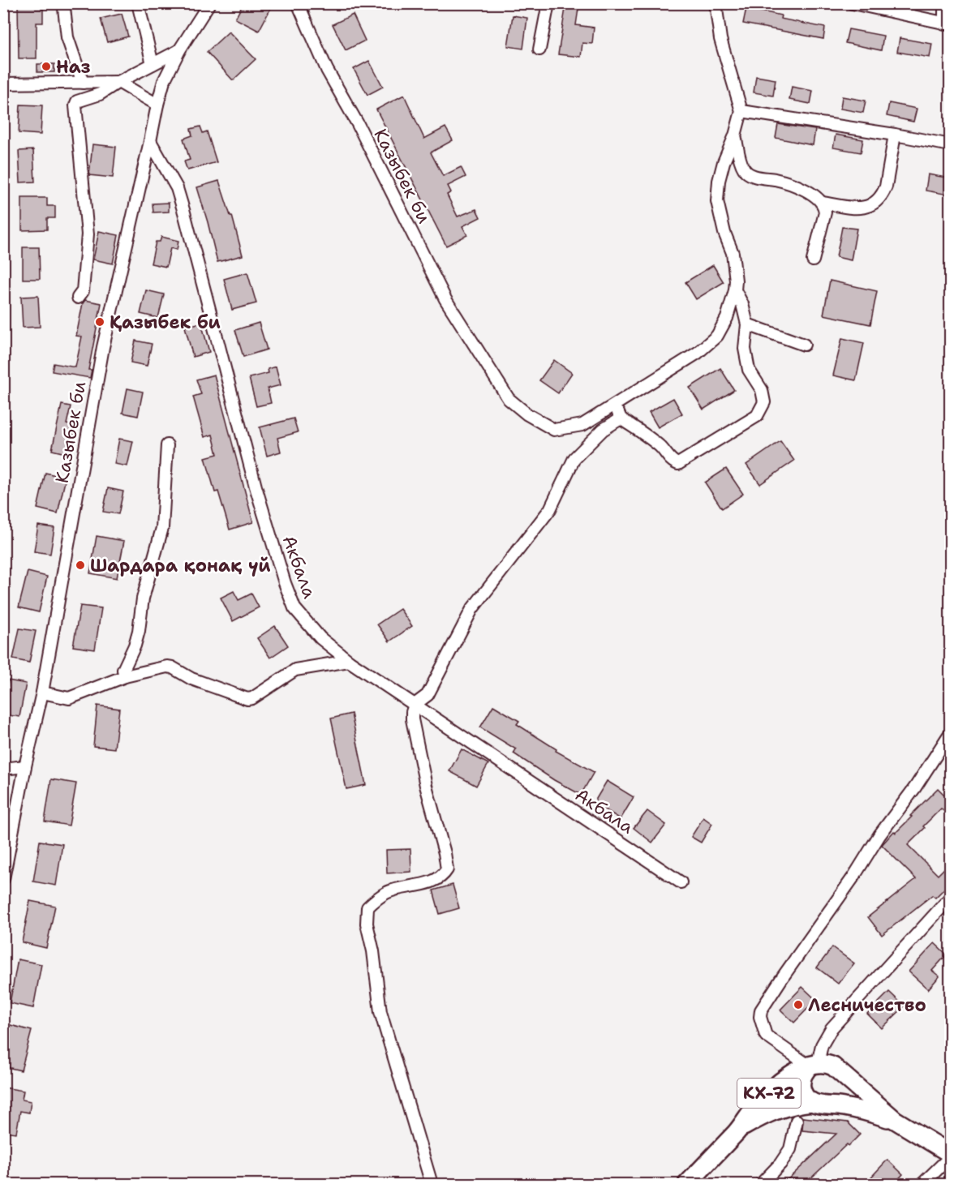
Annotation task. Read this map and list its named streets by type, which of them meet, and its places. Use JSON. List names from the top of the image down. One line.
{"streets":{"main road":["КХ-72"],"street":["Казыбек би","Акбала"]},"crossings":[["Казыбек би","Акбала"]],"places":["Наз","Қазыбек би","Шардара қонақ үй","Лесничество"]}
